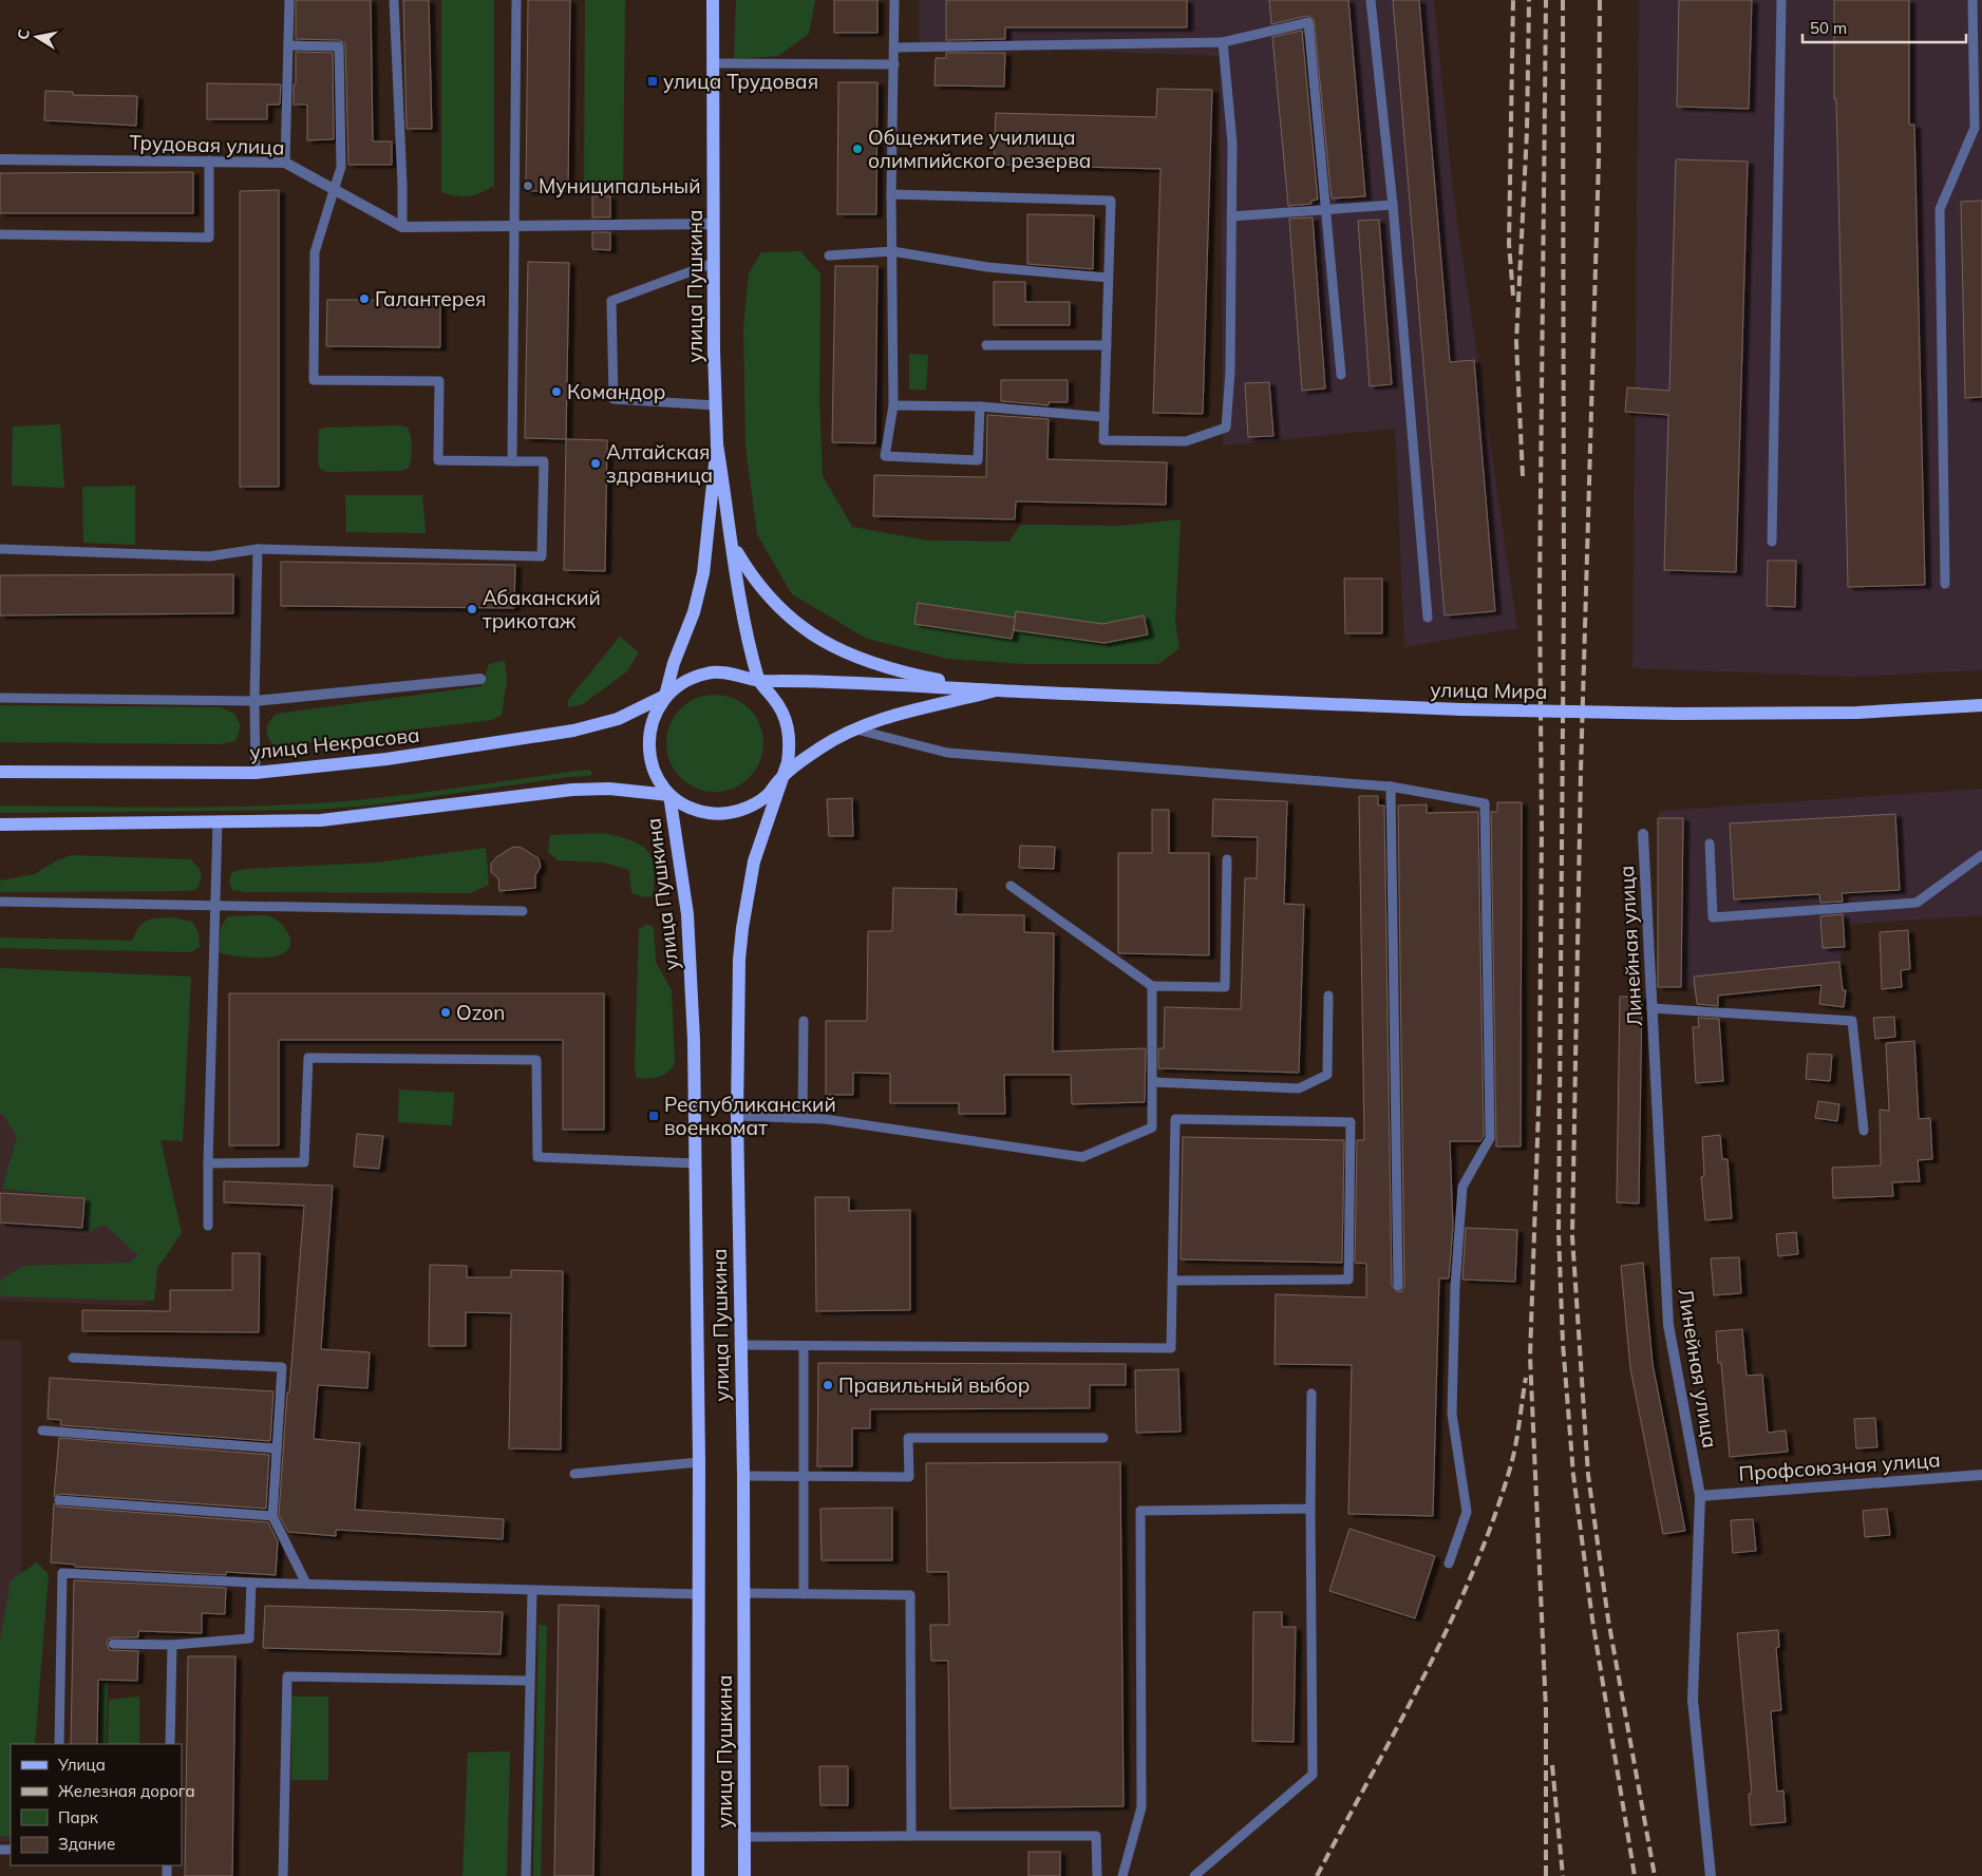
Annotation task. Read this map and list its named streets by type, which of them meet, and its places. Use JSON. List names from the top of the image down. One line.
{"streets":{"main road":["улица Пушкина","улица Мира","улица Некрасова"],"street":["Трудовая улица","Линейная улица","Профсоюзная улица"]},"crossings":[["Трудовая улица","улица Пушкина"],["улица Пушкина","улица Некрасова"],["Линейная улица","Профсоюзная улица"]],"places":{"transit":["улица Трудовая","Республиканский военкомат"],"other":["Общежитие училища олимпийского резерва","Муниципальный","Галантерея","Командор","Алтайская здравница","Абаканский трикотаж","Ozon","Правильный выбор"]},"legend":["Улица","Железная дорога","Парк","Здание"],"scale_bar":"50 m","north":"left"}
